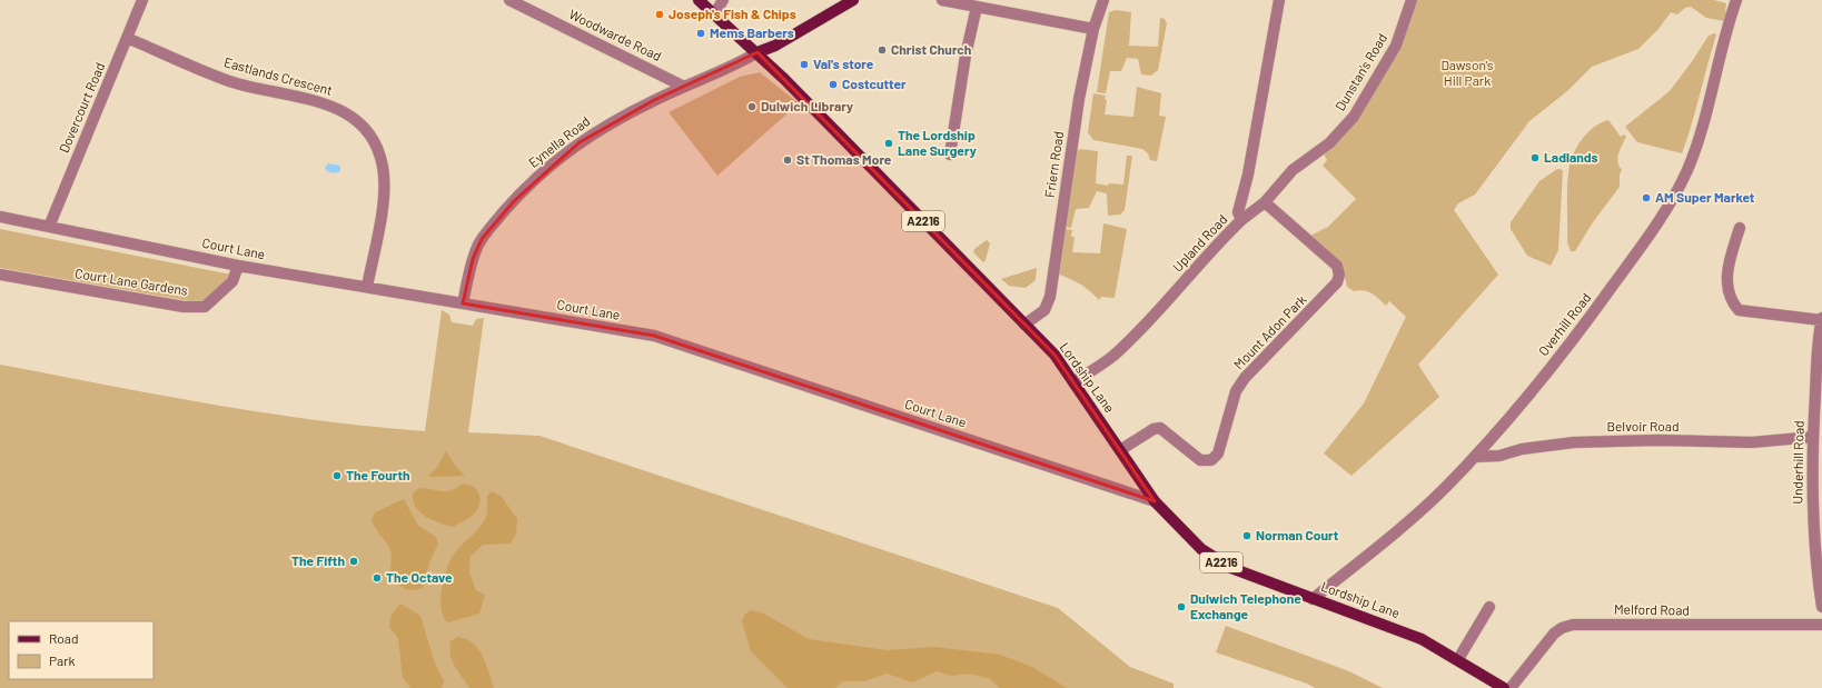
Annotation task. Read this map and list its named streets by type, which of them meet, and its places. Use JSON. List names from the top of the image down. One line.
{"streets":{"main road":["A2216","Lordship Lane"],"street":["Woodwarde Road","Dunstan's Road","Eastlands Crescent","Dovercourt Road","Eynella Road","Friern Road","Upland Road","Court Lane","Court Lane Gardens","Overhill Road","Mount Adon Park","Belvoir Road","Underhill Road","Melford Road"]},"crossings":[["Woodwarde Road","Eynella Road"],["Dunstan's Road","Upland Road"],["Dunstan's Road","Mount Adon Park"],["Eastlands Crescent","Dovercourt Road"],["Eastlands Crescent","Court Lane"],["Dovercourt Road","Court Lane"],["Eynella Road","Court Lane"],["Eynella Road","Lordship Lane"],["Friern Road","Lordship Lane"],["Upland Road","Lordship Lane"],["Court Lane","Court Lane Gardens"],["Court Lane","Lordship Lane"],["Overhill Road","Lordship Lane"],["Overhill Road","Belvoir Road"],["Mount Adon Park","Lordship Lane"],["Belvoir Road","Underhill Road"]],"parks":["Dawson's Hill Park"],"places":["Joseph's Fish & Chips","Mems Barbers","Christ Church","Val's store","Costcutter","Dulwich Library","The Lordship Lane Surgery","Ladlands","St Thomas More","AM Super Market","The Fourth","Norman Court","The Fifth","The Octave","Dulwich Telephone Exchange"],"legend":["Road","Park"]}
